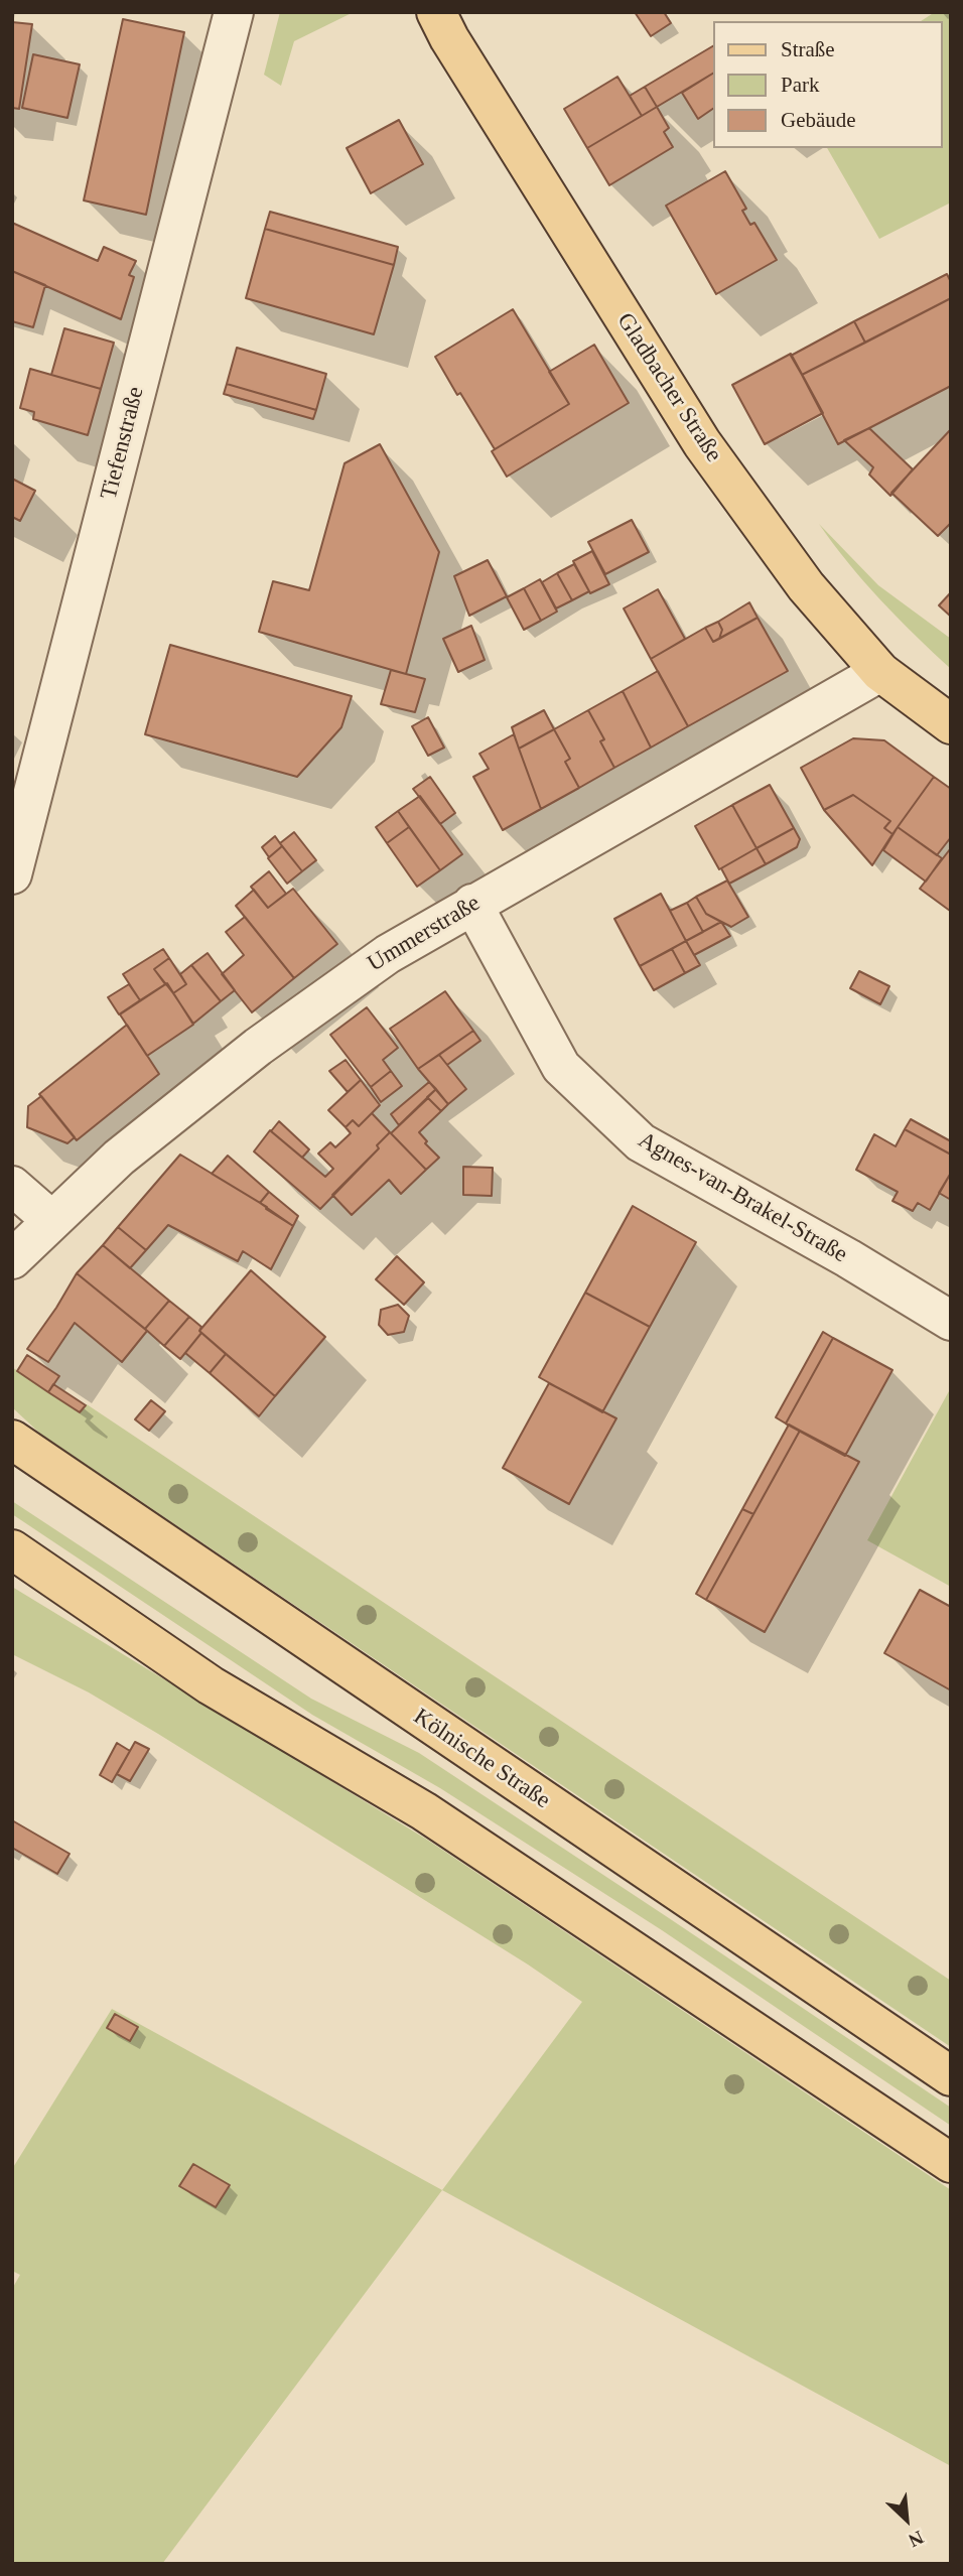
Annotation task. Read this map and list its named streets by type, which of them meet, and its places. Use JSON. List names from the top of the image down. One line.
{"streets":{"main road":["Gladbacher Straße","Kölnische Straße"],"street":["Tiefenstraße","Ummerstraße","Agnes-van-Brakel-Straße"]},"crossings":[["Gladbacher Straße","Ummerstraße"],["Ummerstraße","Agnes-van-Brakel-Straße"]],"legend":["Straße","Park","Gebäude"],"north":"bottom right"}
